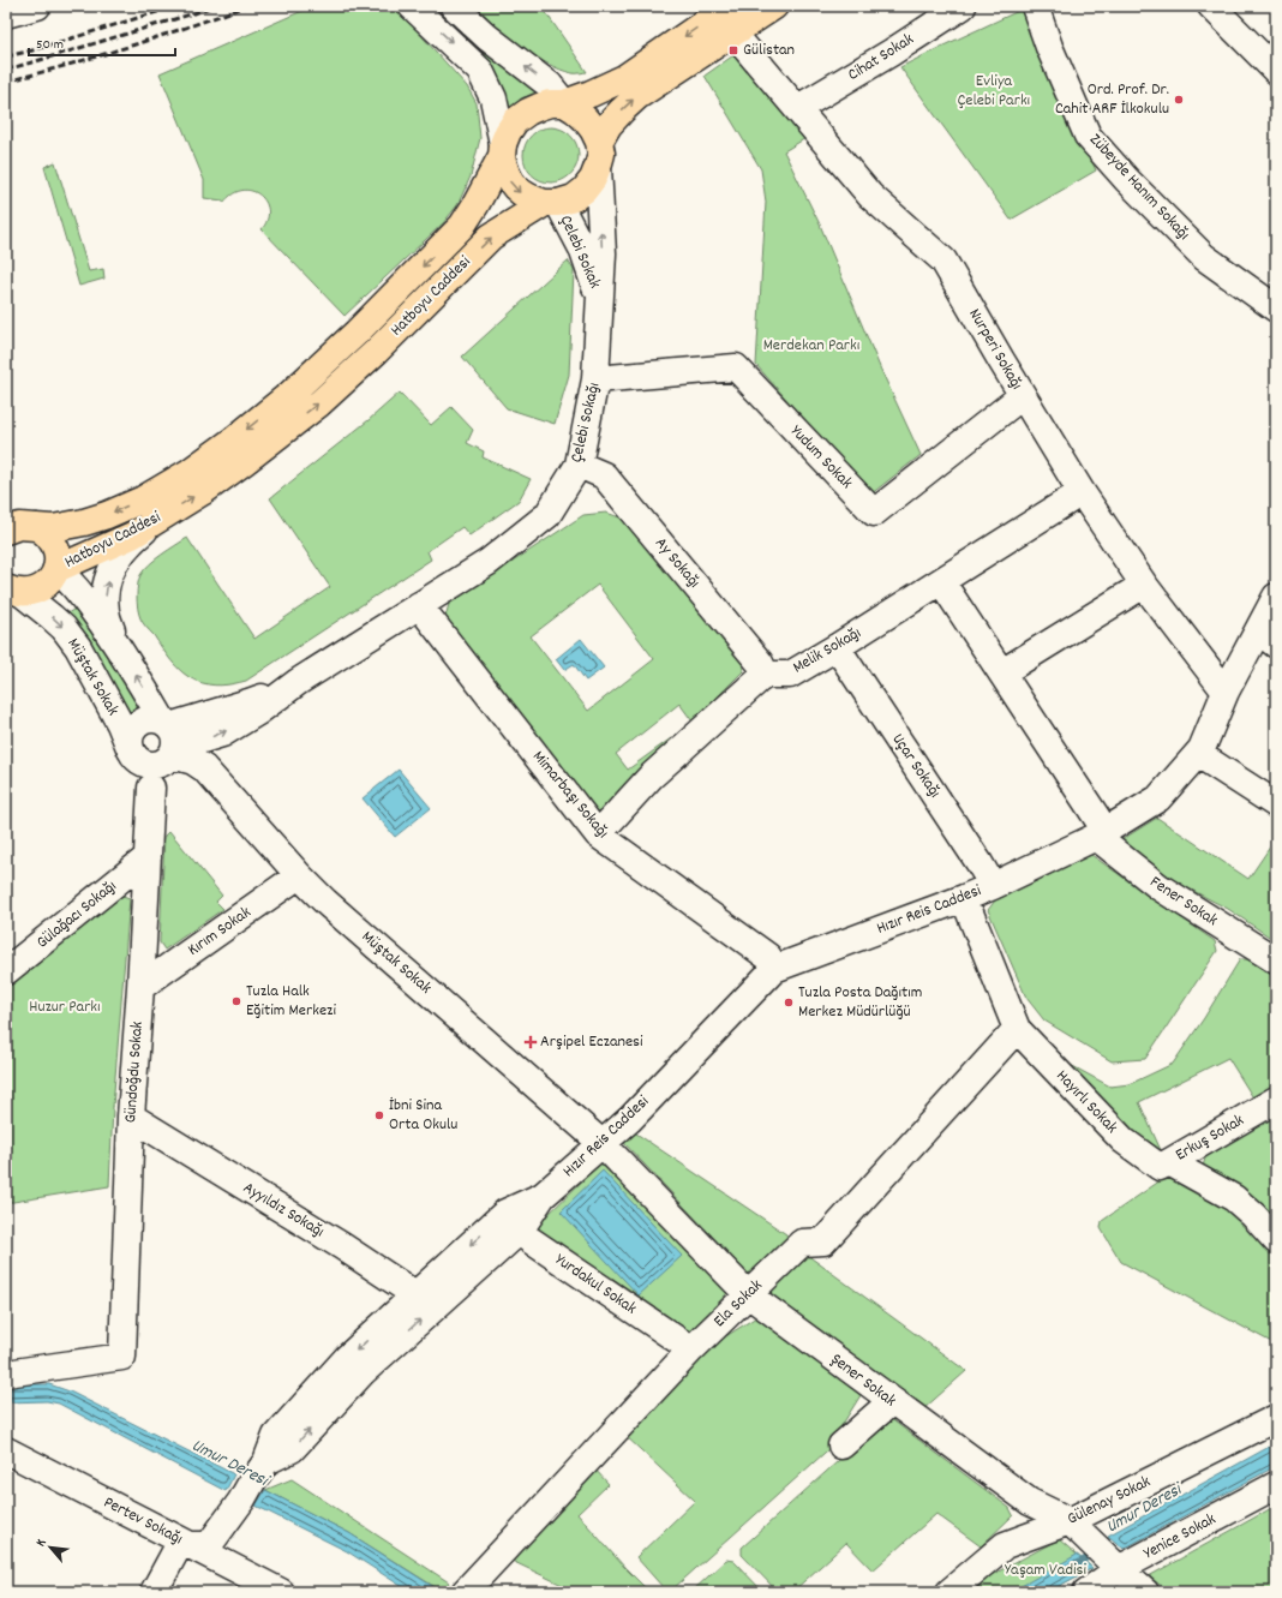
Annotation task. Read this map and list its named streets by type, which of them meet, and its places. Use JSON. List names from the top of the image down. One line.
{"streets":{"main road":["Hatboyu Caddesi"],"street":["Cihat Sokak","Zübeyde Hanım Sokağı","Çelebi Sokak","Nurperi Sokağı","Çelebi Sokağı","Yudum Sokak","Ay Sokağı","Melik Sokağı","Müştak Sokak","Uçar Sokağı","Mimarbaşı Sokağı","Fener Sokak","Hızır Reis Caddesi","Gülağacı Sokağı","Kırım Sokak","Gündoğdu Sokak","Hayırlı Sokak","Erkuş Sokak","Ayyıldız Sokağı","Yurdakul Sokak","Ela Sokak","Şener Sokak","Gülenay Sokak","Pertev Sokağı","Yenice Sokak"]},"crossings":[["Cihat Sokak","Nurperi Sokağı"],["Çelebi Sokak","Hatboyu Caddesi"],["Çelebi Sokak","Çelebi Sokağı"],["Hatboyu Caddesi","Nurperi Sokağı"],["Hatboyu Caddesi","Çelebi Sokağı"],["Hatboyu Caddesi","Müştak Sokak"],["Nurperi Sokağı","Yudum Sokak"],["Nurperi Sokağı","Melik Sokağı"],["Nurperi Sokağı","Hızır Reis Caddesi"],["Çelebi Sokağı","Yudum Sokak"],["Çelebi Sokağı","Ay Sokağı"],["Çelebi Sokağı","Müştak Sokak"],["Çelebi Sokağı","Mimarbaşı Sokağı"],["Ay Sokağı","Melik Sokağı"],["Melik Sokağı","Uçar Sokağı"],["Melik Sokağı","Fener Sokak"],["Müştak Sokak","Hızır Reis Caddesi"],["Müştak Sokak","Kırım Sokak"],["Müştak Sokak","Şener Sokak"],["Uçar Sokağı","Hızır Reis Caddesi"],["Mimarbaşı Sokağı","Hızır Reis Caddesi"],["Fener Sokak","Hızır Reis Caddesi"],["Hızır Reis Caddesi","Hayırlı Sokak"],["Hızır Reis Caddesi","Ayyıldız Sokağı"],["Hızır Reis Caddesi","Yurdakul Sokak"],["Hızır Reis Caddesi","Şener Sokak"],["Hızır Reis Caddesi","Pertev Sokağı"],["Gülağacı Sokağı","Gündoğdu Sokak"],["Kırım Sokak","Gündoğdu Sokak"],["Gündoğdu Sokak","Ayyıldız Sokağı"],["Hayırlı Sokak","Erkuş Sokak"],["Hayırlı Sokak","Ela Sokak"],["Yurdakul Sokak","Ela Sokak"],["Ela Sokak","Şener Sokak"],["Şener Sokak","Gülenay Sokak"],["Şener Sokak","Yenice Sokak"]],"water":["Umur Deresi"],"parks":["Evliya Çelebi Parkı","Merdekan Parkı","Huzur Parkı","Yaşam Vadisi"],"places":{"transit":["Gülistan"],"other":["Ord. Prof. Dr. Cahit ARF İlkokulu","Tuzla Halk Eğitim Merkezi","Tuzla Posta Dağıtım Merkez Müdürlüğü","İbni Sina Orta Okulu"],"health":["Arşipel Eczanesi"]},"scale_bar":"50 m","north":"top left"}
